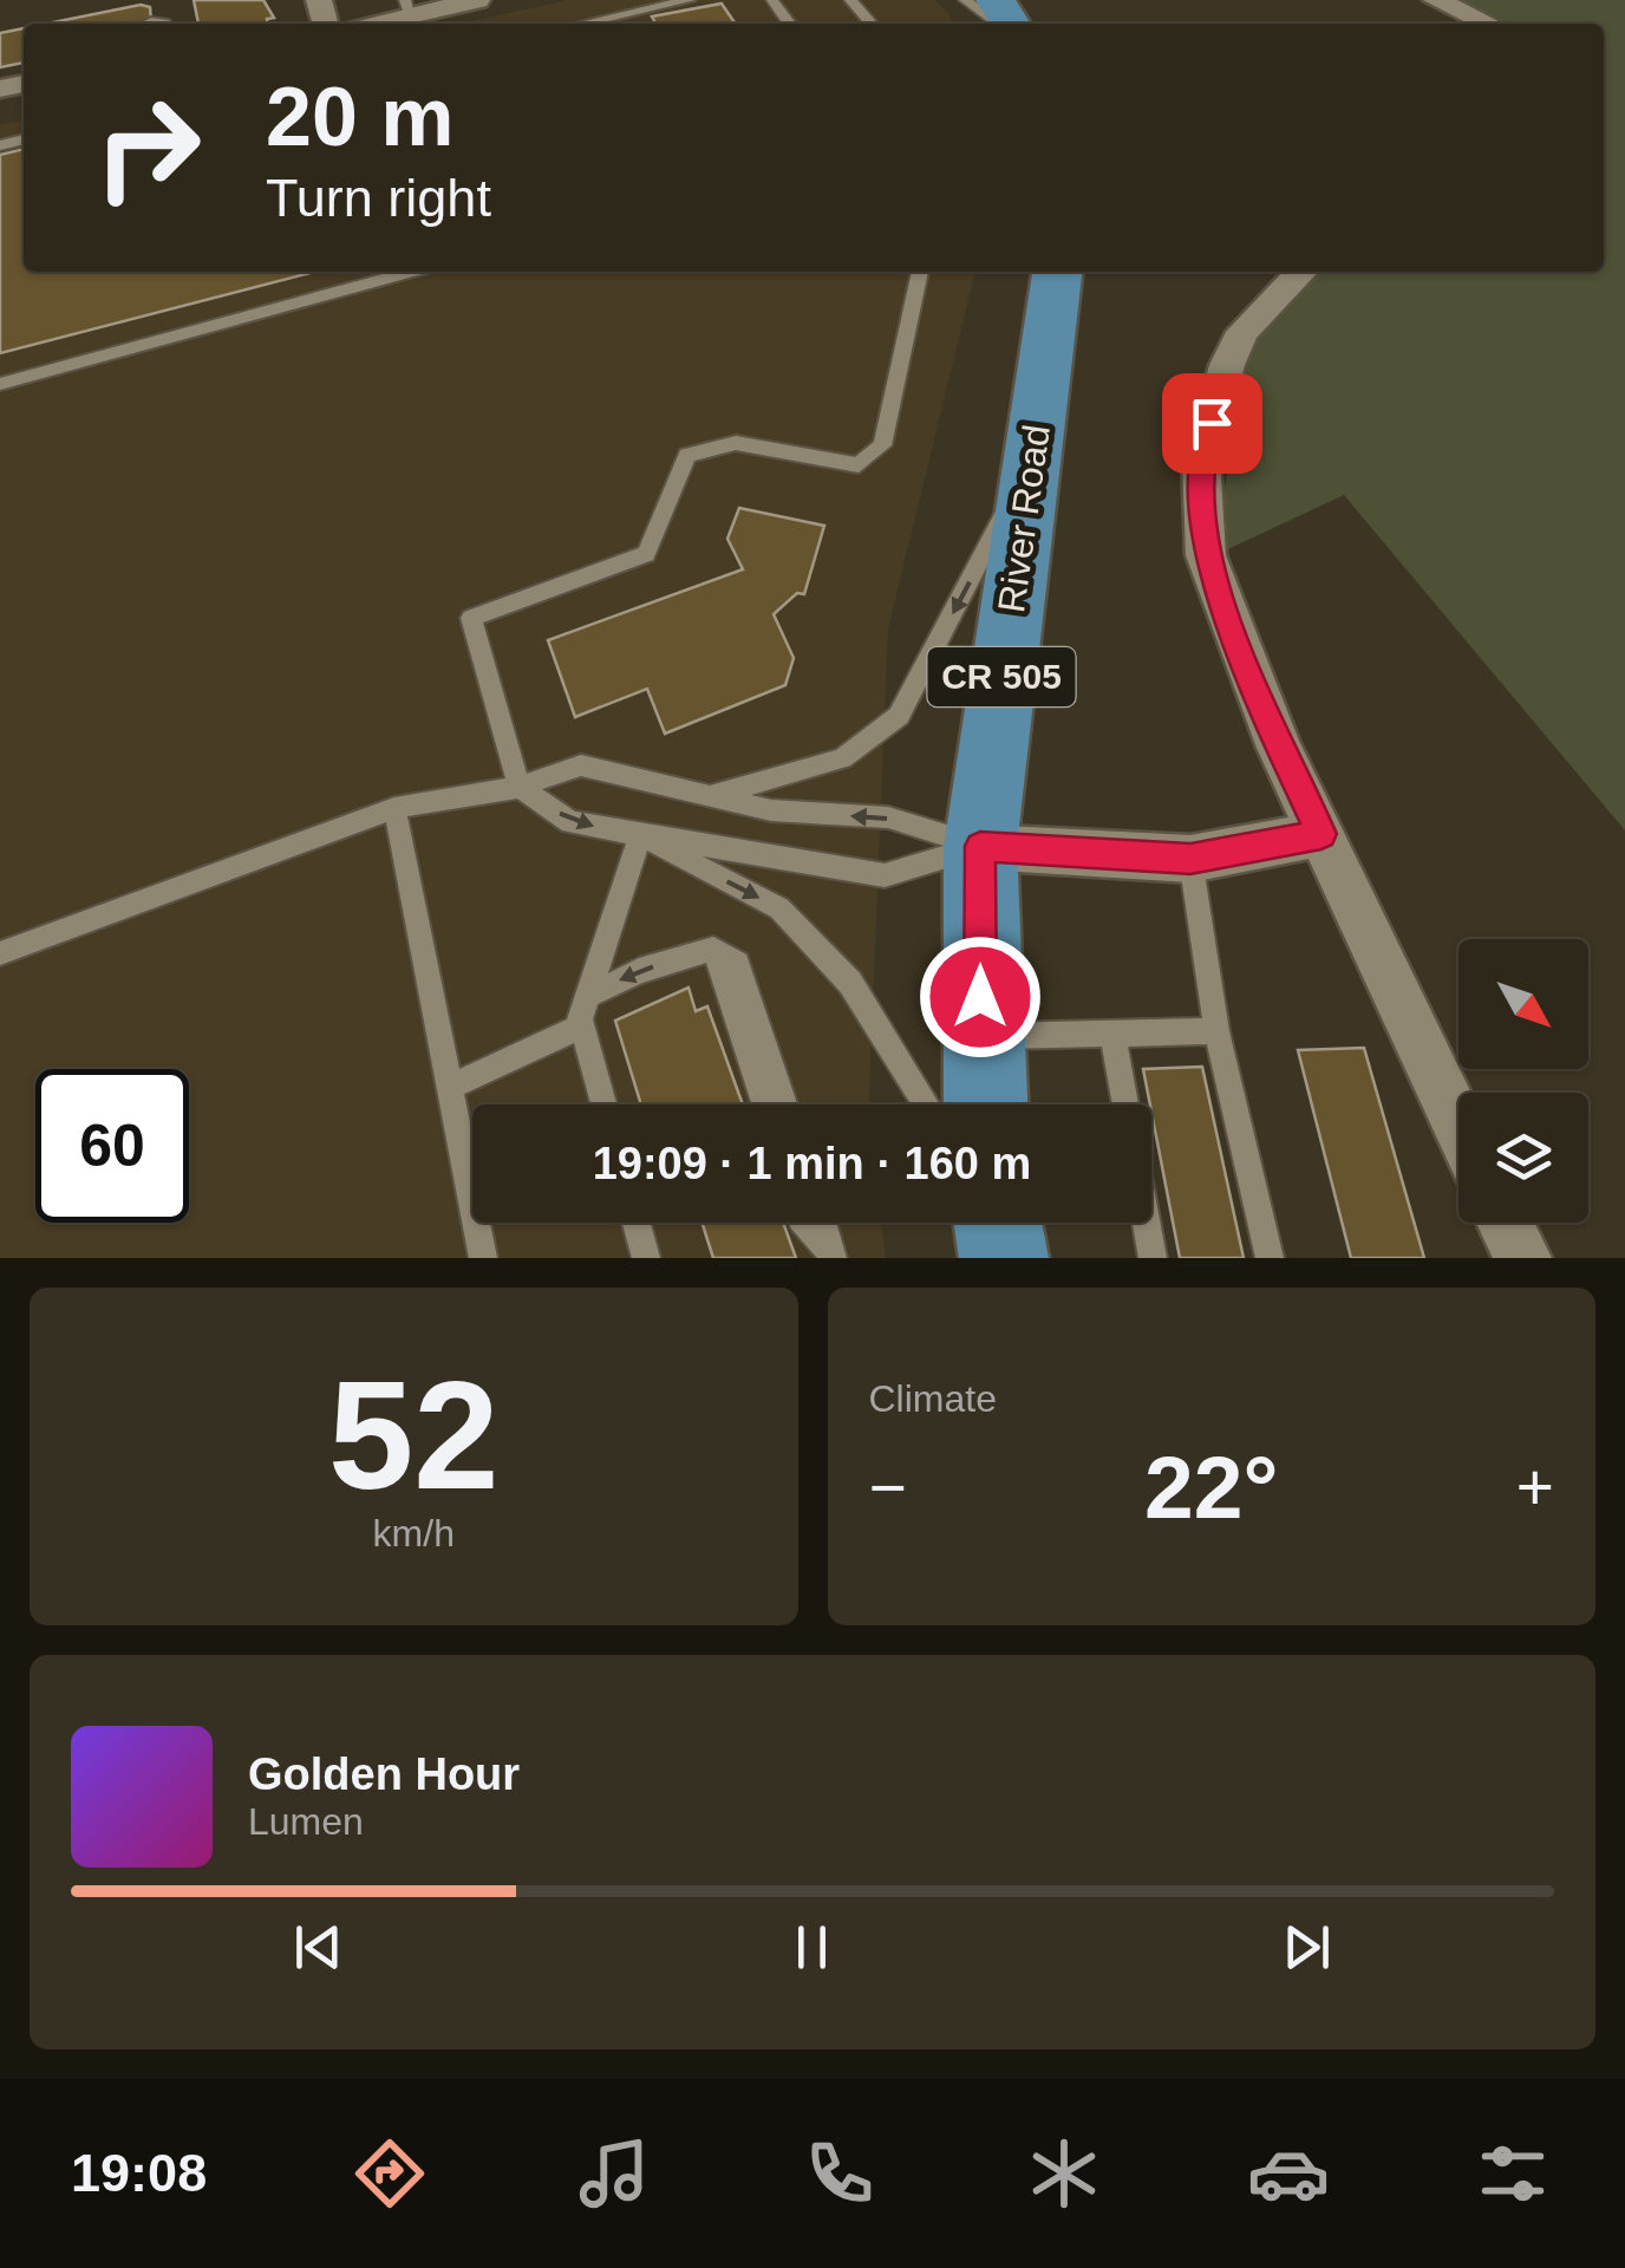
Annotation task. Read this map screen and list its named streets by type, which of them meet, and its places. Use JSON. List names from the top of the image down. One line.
{"streets":{"main road":["River Road","CR 505"]},"north":"bottom right","page":{"turn":["20 m","Turn right"],"limit":"60","trip":"19:09 · 1 min · 160 m","tile":[["52","km/h"],"Climate"],"heat":["−","22°","+"],"song":["Golden Hour","Lumen"],"tabs":"19:08"}}
